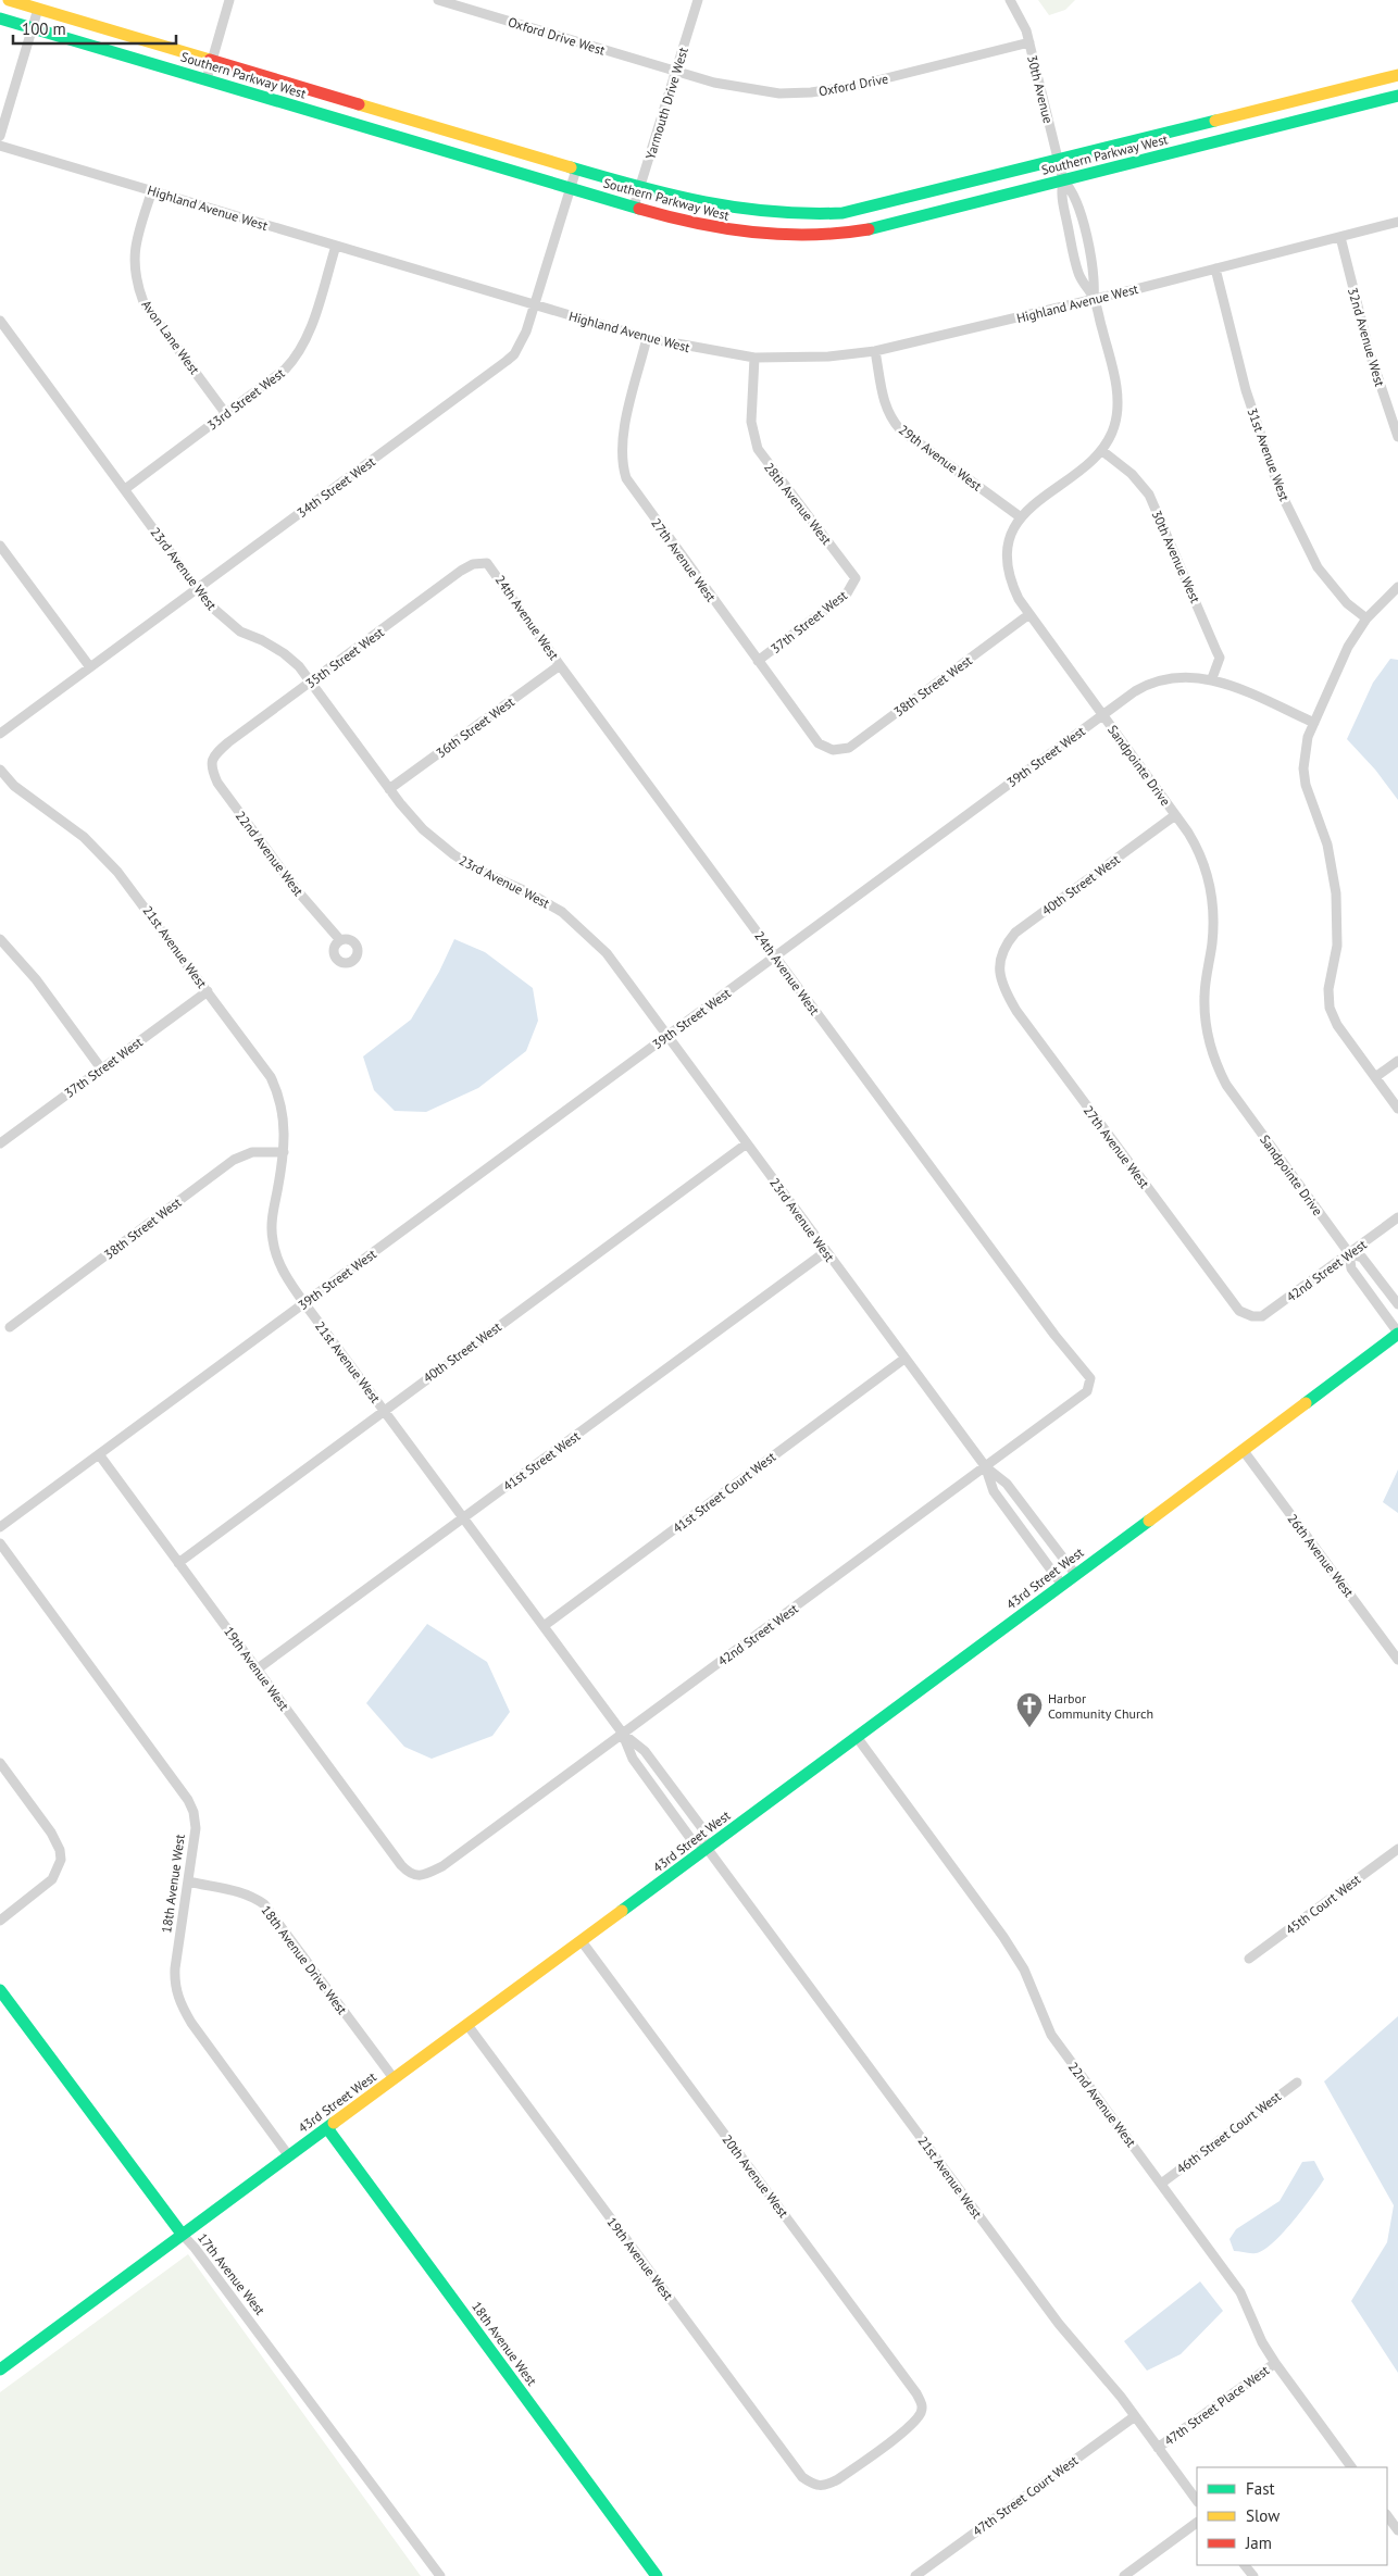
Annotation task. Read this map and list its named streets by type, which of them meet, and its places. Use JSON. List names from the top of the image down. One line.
{"streets":{"street":["Oxford Drive West","Southern Parkway West","Oxford Drive","30th Avenue","Yarmouth Drive West","Highland Avenue West","Avon Lane West","32nd Avenue West","33rd Street West","31st Avenue West","29th Avenue West","34th Street West","28th Avenue West","30th Avenue West","27th Avenue West","23rd Avenue West","24th Avenue West","37th Street West","35th Street West","38th Street West","36th Street West","39th Street West","Sandpointe Drive","22nd Avenue West","40th Street West","21st Avenue West","42nd Street West","41st Street West","41st Street Court West","26th Avenue West","43rd Street West","19th Avenue West","18th Avenue West","45th Court West","18th Avenue Drive West","46th Street Court West","20th Avenue West","17th Avenue West","47th Street Place West","47th Street Court West"]},"crossings":[["Oxford Drive West","Oxford Drive"],["Oxford Drive West","Yarmouth Drive West"],["Southern Parkway West","30th Avenue"],["Southern Parkway West","Yarmouth Drive West"],["Southern Parkway West","34th Street West"],["Southern Parkway West","Sandpointe Drive"],["Oxford Drive","30th Avenue"],["Oxford Drive","Yarmouth Drive West"],["30th Avenue","Sandpointe Drive"],["Highland Avenue West","Avon Lane West"],["Highland Avenue West","32nd Avenue West"],["Highland Avenue West","33rd Street West"],["Highland Avenue West","31st Avenue West"],["Highland Avenue West","29th Avenue West"],["Highland Avenue West","34th Street West"],["Highland Avenue West","28th Avenue West"],["Highland Avenue West","27th Avenue West"],["Highland Avenue West","Sandpointe Drive"],["Avon Lane West","33rd Street West"],["33rd Street West","23rd Avenue West"],["29th Avenue West","Sandpointe Drive"],["34th Street West","23rd Avenue West"],["28th Avenue West","37th Street West"],["30th Avenue West","39th Street West"],["30th Avenue West","Sandpointe Drive"],["27th Avenue West","37th Street West"],["27th Avenue West","38th Street West"],["27th Avenue West","40th Street West"],["27th Avenue West","42nd Street West"],["23rd Avenue West","35th Street West"],["23rd Avenue West","36th Street West"],["23rd Avenue West","39th Street West"],["23rd Avenue West","40th Street West"],["23rd Avenue West","42nd Street West"],["23rd Avenue West","41st Street West"],["23rd Avenue West","41st Street Court West"],["23rd Avenue West","43rd Street West"],["24th Avenue West","35th Street West"],["24th Avenue West","36th Street West"],["24th Avenue West","39th Street West"],["24th Avenue West","42nd Street West"],["37th Street West","21st Avenue West"],["35th Street West","22nd Avenue West"],["38th Street West","Sandpointe Drive"],["38th Street West","21st Avenue West"],["39th Street West","Sandpointe Drive"],["39th Street West","21st Avenue West"],["39th Street West","19th Avenue West"],["Sandpointe Drive","40th Street West"],["Sandpointe Drive","42nd Street West"],["Sandpointe Drive","43rd Street West"],["22nd Avenue West","43rd Street West"],["22nd Avenue West","46th Street Court West"],["22nd Avenue West","47th Street Place West"],["40th Street West","21st Avenue West"],["40th Street West","19th Avenue West"],["21st Avenue West","42nd Street West"],["21st Avenue West","41st Street West"],["21st Avenue West","41st Street Court West"],["21st Avenue West","43rd Street West"],["21st Avenue West","47th Street Place West"],["21st Avenue West","47th Street Court West"],["42nd Street West","19th Avenue West"],["41st Street West","19th Avenue West"],["26th Avenue West","43rd Street West"],["43rd Street West","19th Avenue West"],["43rd Street West","18th Avenue West"],["43rd Street West","18th Avenue Drive West"],["43rd Street West","20th Avenue West"],["43rd Street West","17th Avenue West"],["19th Avenue West","20th Avenue West"],["18th Avenue West","18th Avenue Drive West"]],"places":{"church":["Harbor Community Church"]},"legend":["Fast","Slow","Jam"],"scale_bar":"100 m"}
